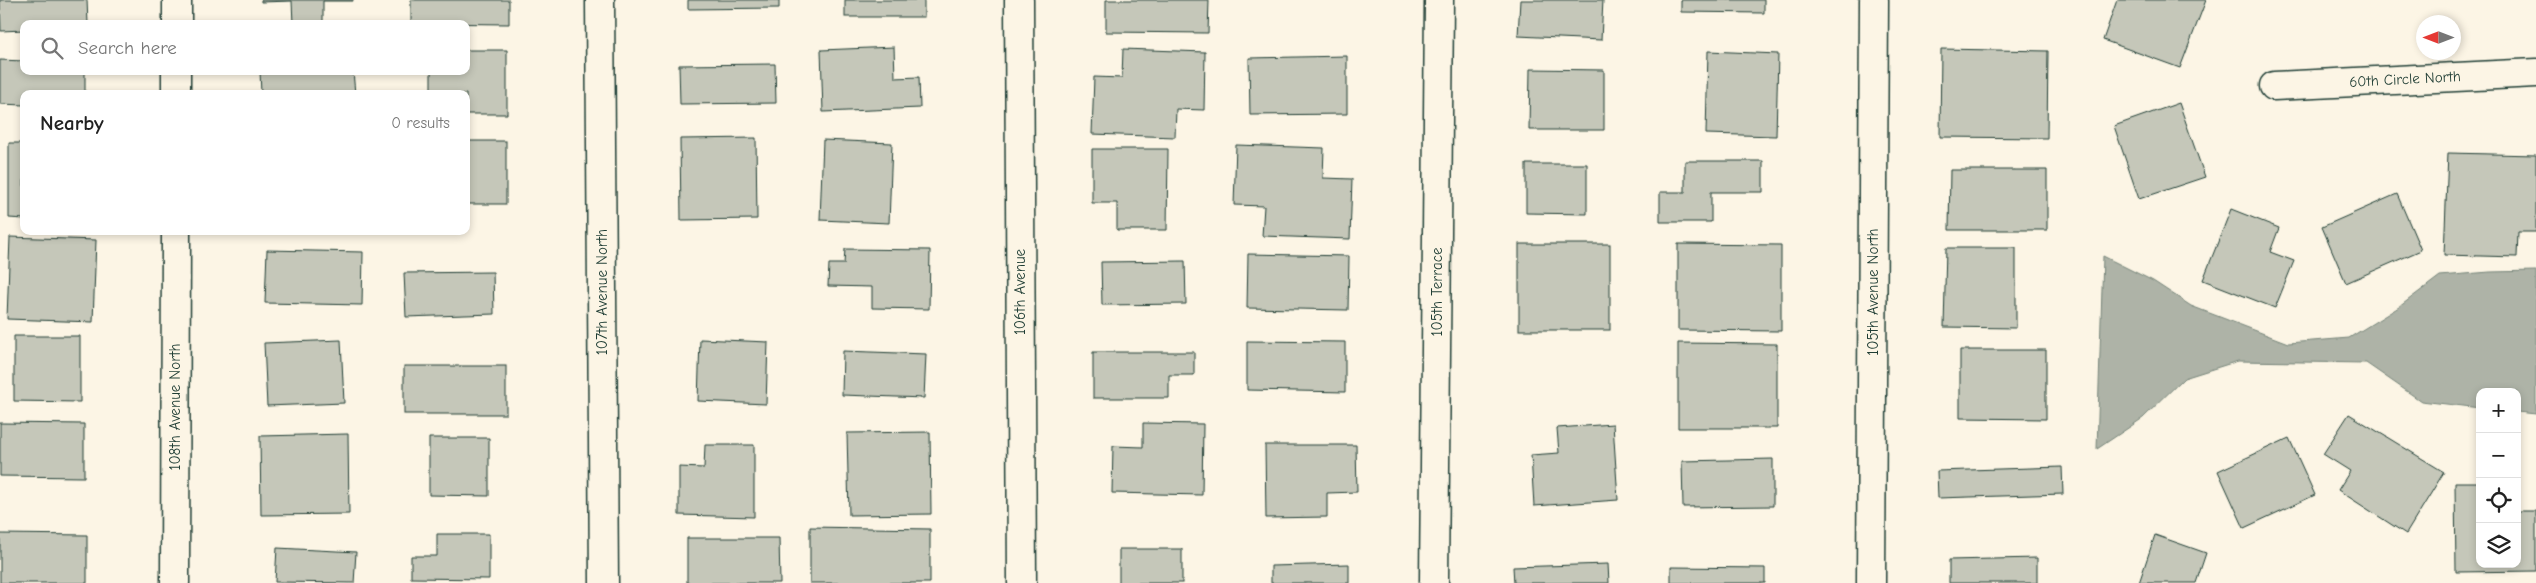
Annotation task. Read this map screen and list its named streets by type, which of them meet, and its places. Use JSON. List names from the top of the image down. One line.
{"streets":{"street":["60th Circle North","107th Avenue North","106th Avenue","105th Terrace","105th Avenue North","108th Avenue North"]},"north":"left","page":{"search":"Search here","heading":["Nearby","0 results"],"map_buttons":["+","−"]}}
